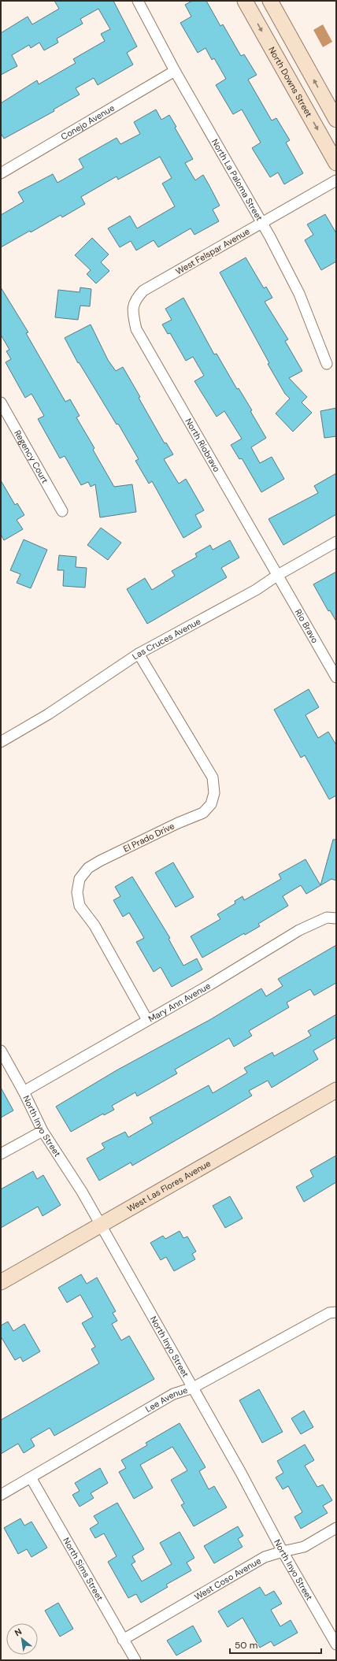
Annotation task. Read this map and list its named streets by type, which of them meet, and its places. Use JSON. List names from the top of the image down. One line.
{"streets":{"street":["North Downs Street","Conejo Avenue","North La Paloma Street","West Felspar Avenue","North Riobravo","Regency Court","Rio Bravo","Las Cruces Avenue","El Prado Drive","Mary Ann Avenue","North Inyo Street","West Las Flores Avenue","Lee Avenue","North Sims Street","West Coso Avenue"]},"crossings":[["Conejo Avenue","North La Paloma Street"],["North La Paloma Street","West Felspar Avenue"],["West Felspar Avenue","North Riobravo"],["North Riobravo","Rio Bravo"],["North Riobravo","Las Cruces Avenue"],["Rio Bravo","Las Cruces Avenue"],["Las Cruces Avenue","El Prado Drive"],["El Prado Drive","Mary Ann Avenue"],["Mary Ann Avenue","North Inyo Street"],["North Inyo Street","West Las Flores Avenue"],["North Inyo Street","Lee Avenue"],["North Inyo Street","West Coso Avenue"],["Lee Avenue","North Sims Street"],["North Sims Street","West Coso Avenue"]],"scale_bar":"50 m","north":"top left"}
